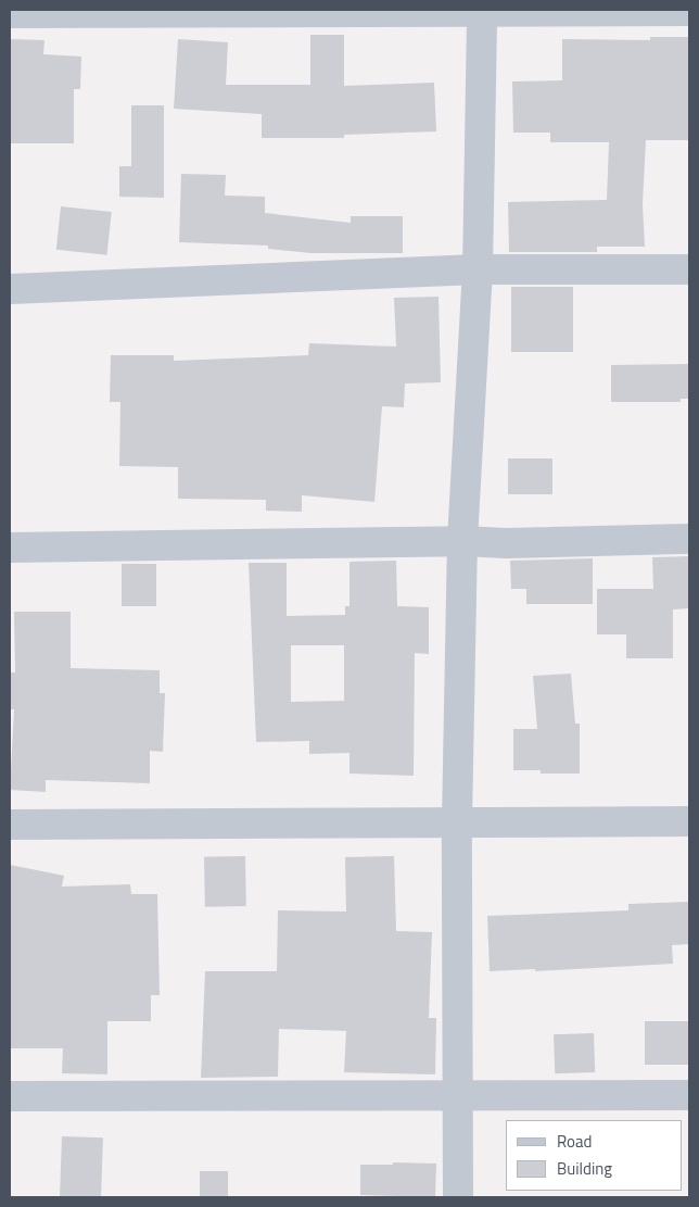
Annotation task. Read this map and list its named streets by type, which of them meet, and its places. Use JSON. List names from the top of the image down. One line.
{"legend":["Road","Building"]}
